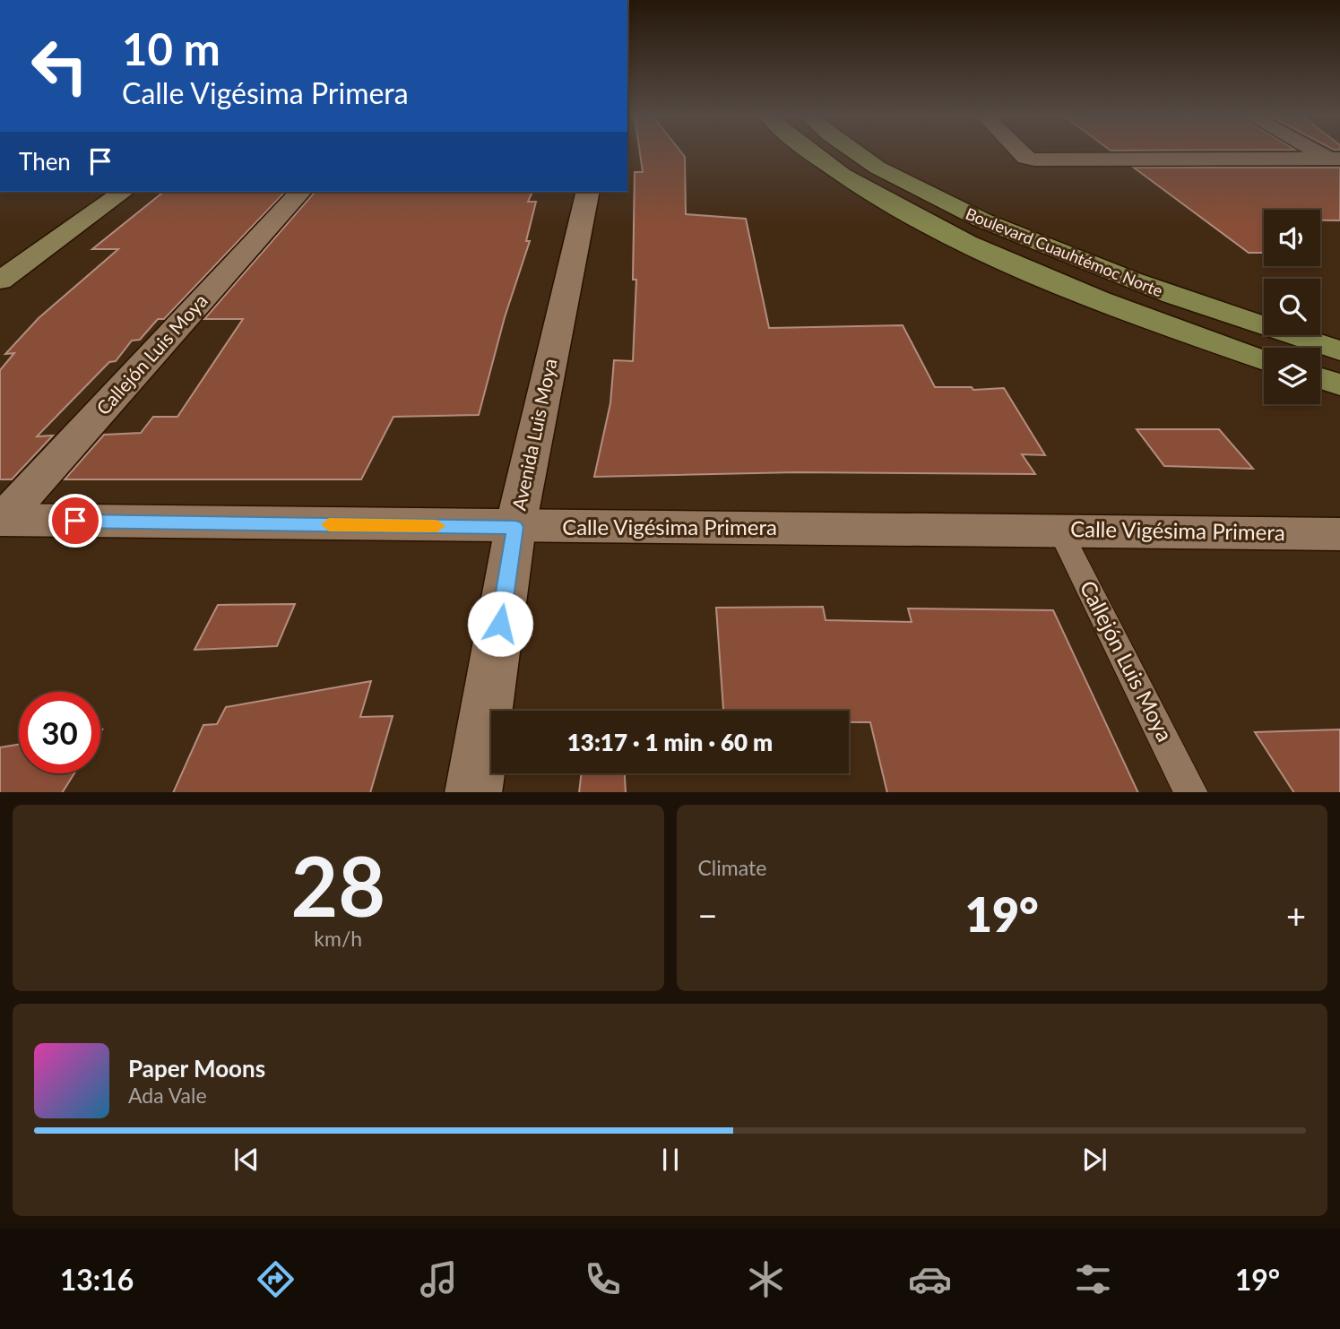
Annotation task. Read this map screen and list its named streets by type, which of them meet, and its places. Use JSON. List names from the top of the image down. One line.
{"streets":{"main road":["Boulevard Cuauhtémoc Norte"],"street":["Callejón Luis Moya","Avenida Luis Moya","Calle Vigésima Primera"]},"crossings":[["Callejón Luis Moya","Calle Vigésima Primera"],["Avenida Luis Moya","Calle Vigésima Primera"]],"page":{"turn":["10 m","Calle Vigésima Primera"],"then":"Then","limit":"30","trip":"13:17 · 1 min · 60 m","tile":[["28","km/h"],"Climate"],"heat":["−","19°","+"],"song":["Paper Moons","Ada Vale"],"tabs":["13:16","19°"]}}
